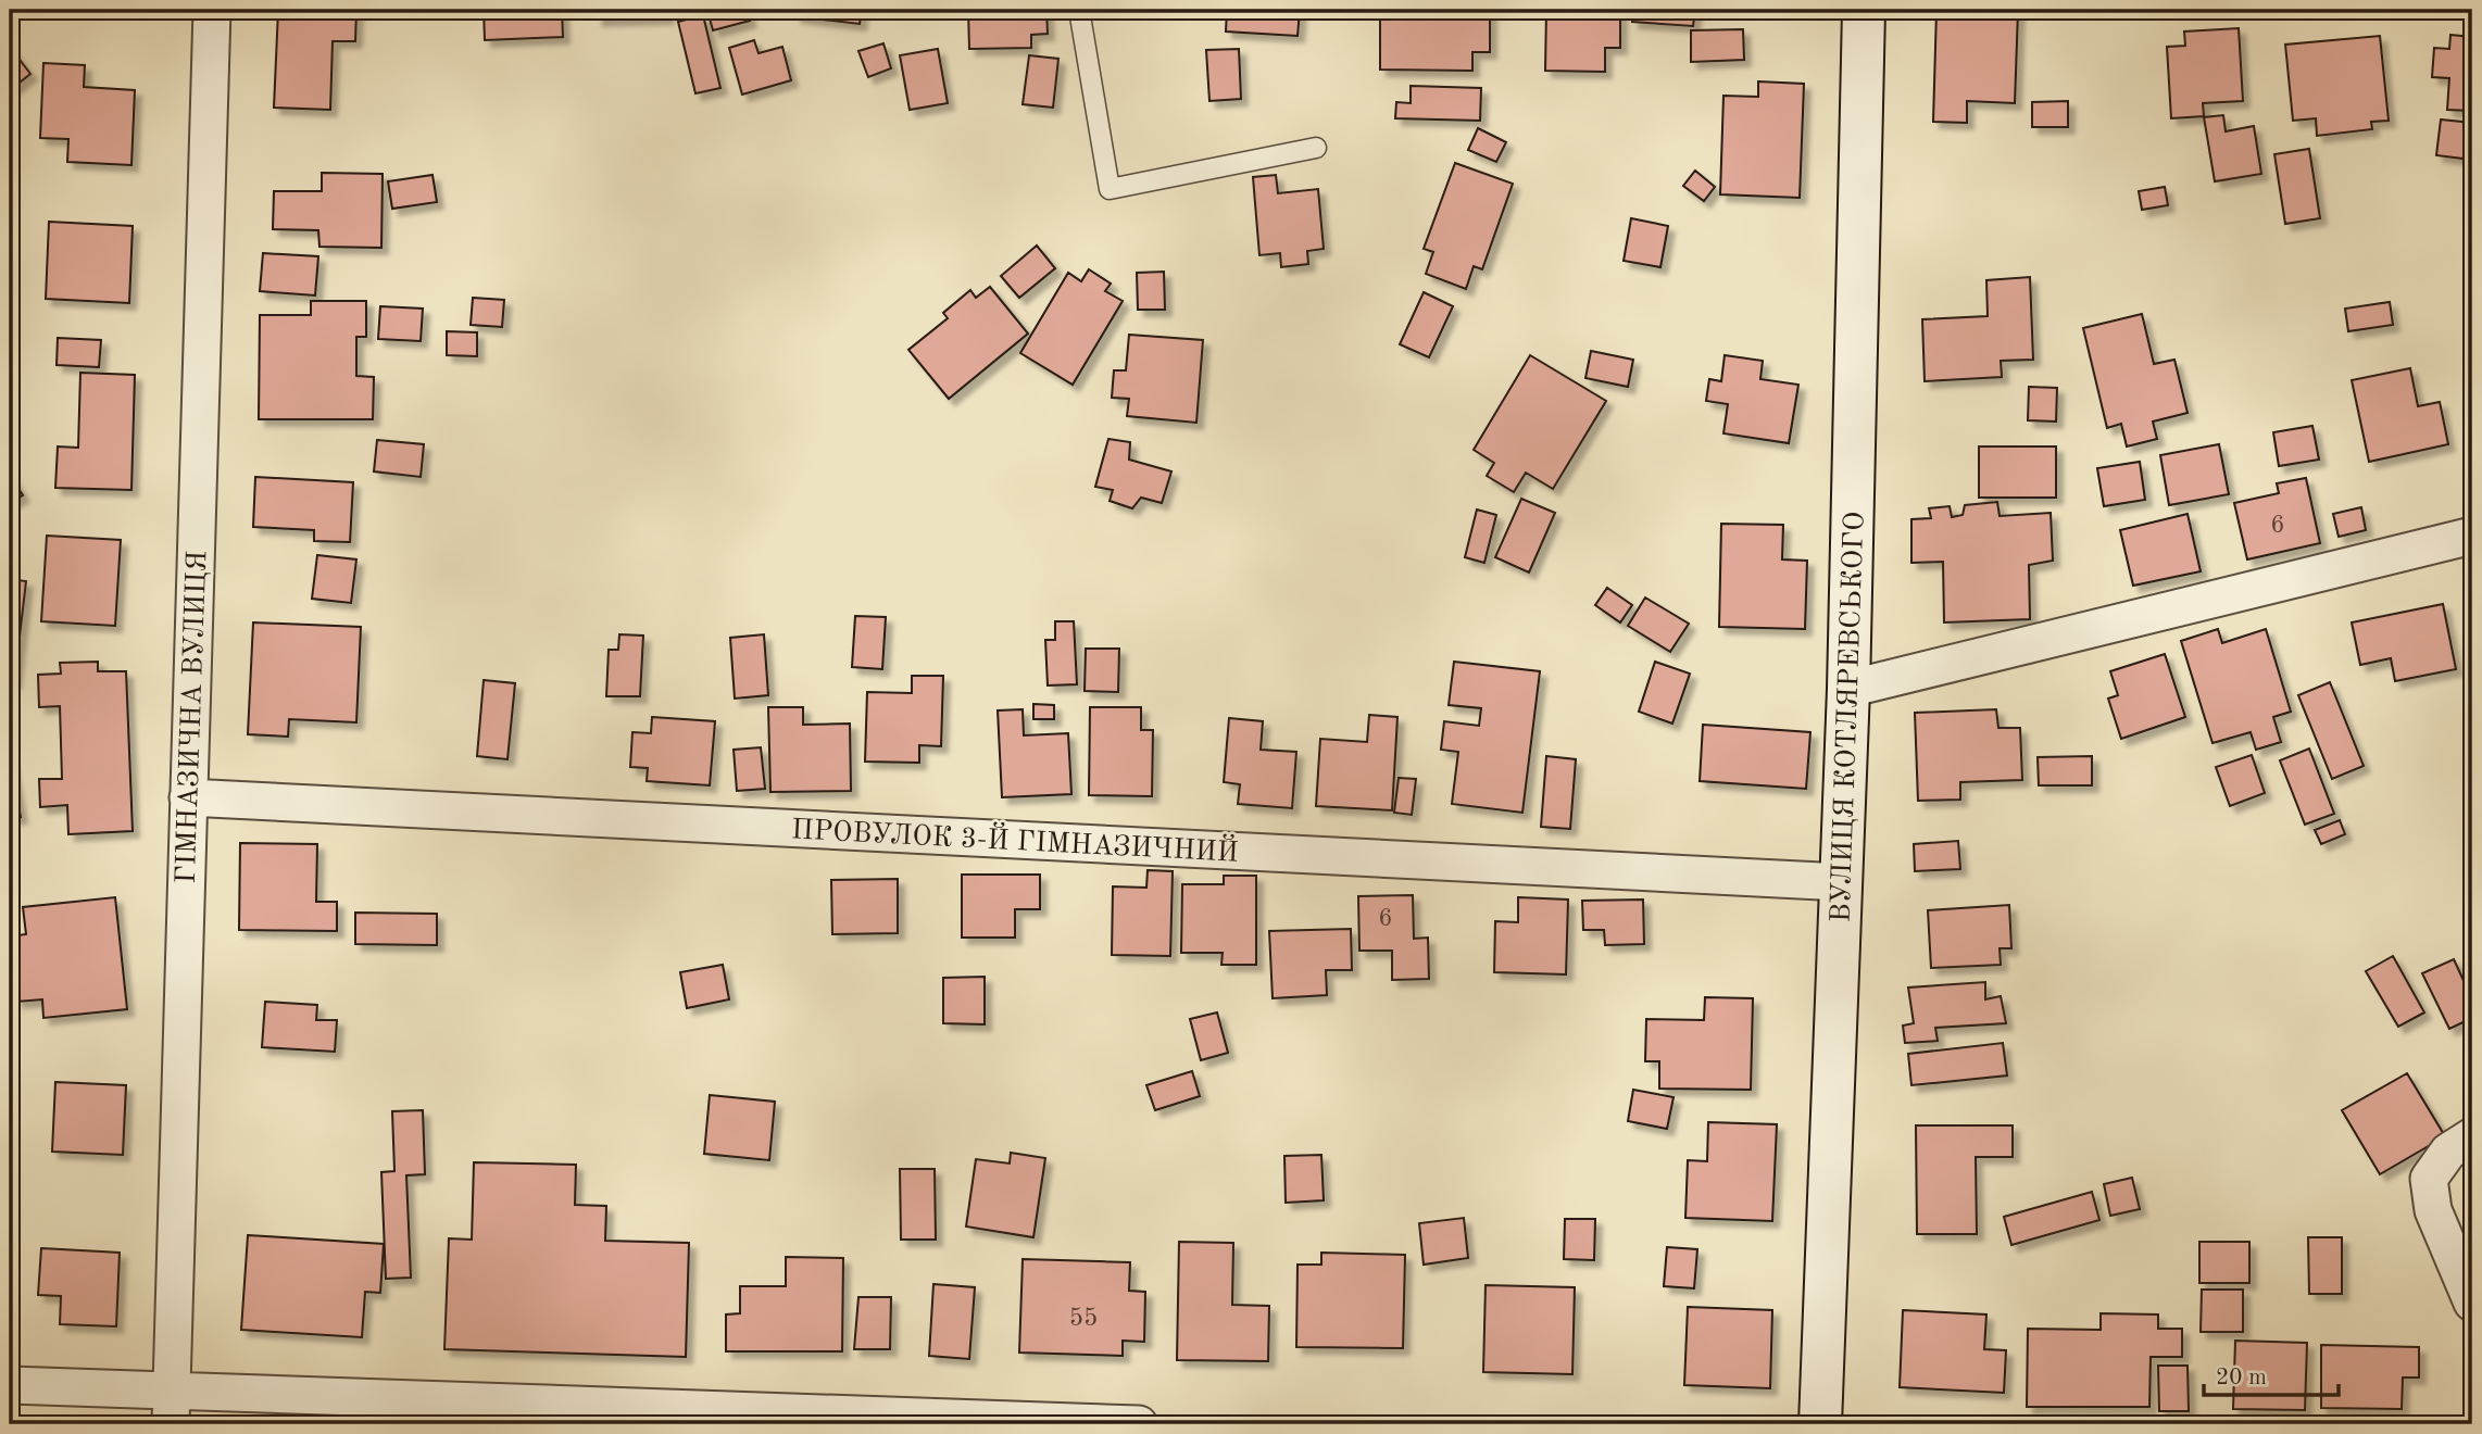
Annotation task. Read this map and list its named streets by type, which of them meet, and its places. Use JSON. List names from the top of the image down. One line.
{"streets":{"main road":["ВУЛИЦЯ КОТЛЯРЕВСЬКОГО"],"street":["ГІМНАЗИЧНА ВУЛИЦЯ","ПРОВУЛОК 3-Й ГІМНАЗИЧНИЙ"]},"crossings":[["ГІМНАЗИЧНА ВУЛИЦЯ","ПРОВУЛОК 3-Й ГІМНАЗИЧНИЙ"],["ВУЛИЦЯ КОТЛЯРЕВСЬКОГО","ПРОВУЛОК 3-Й ГІМНАЗИЧНИЙ"]],"house_numbers":["6","6","55"],"scale_bar":"20 m"}
